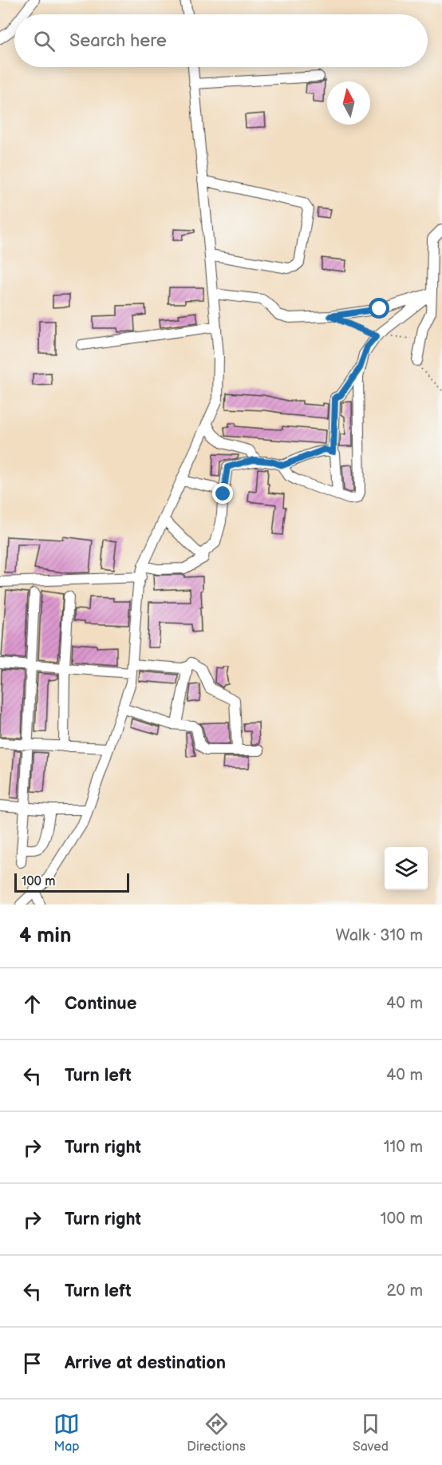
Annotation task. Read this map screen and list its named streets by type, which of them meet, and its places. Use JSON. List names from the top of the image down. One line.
{"scale_bar":"100 m","north":"top","page":{"search":"Search here","scale":"100 m","heading":["4 min","Walk · 310 m"],"list":[["Continue","40 m"],["Turn left","40 m"],["Turn right","110 m"],["Turn right","100 m"],["Turn left","20 m"],"Arrive at destination"],"nav":["Map","Directions","Saved"]}}
